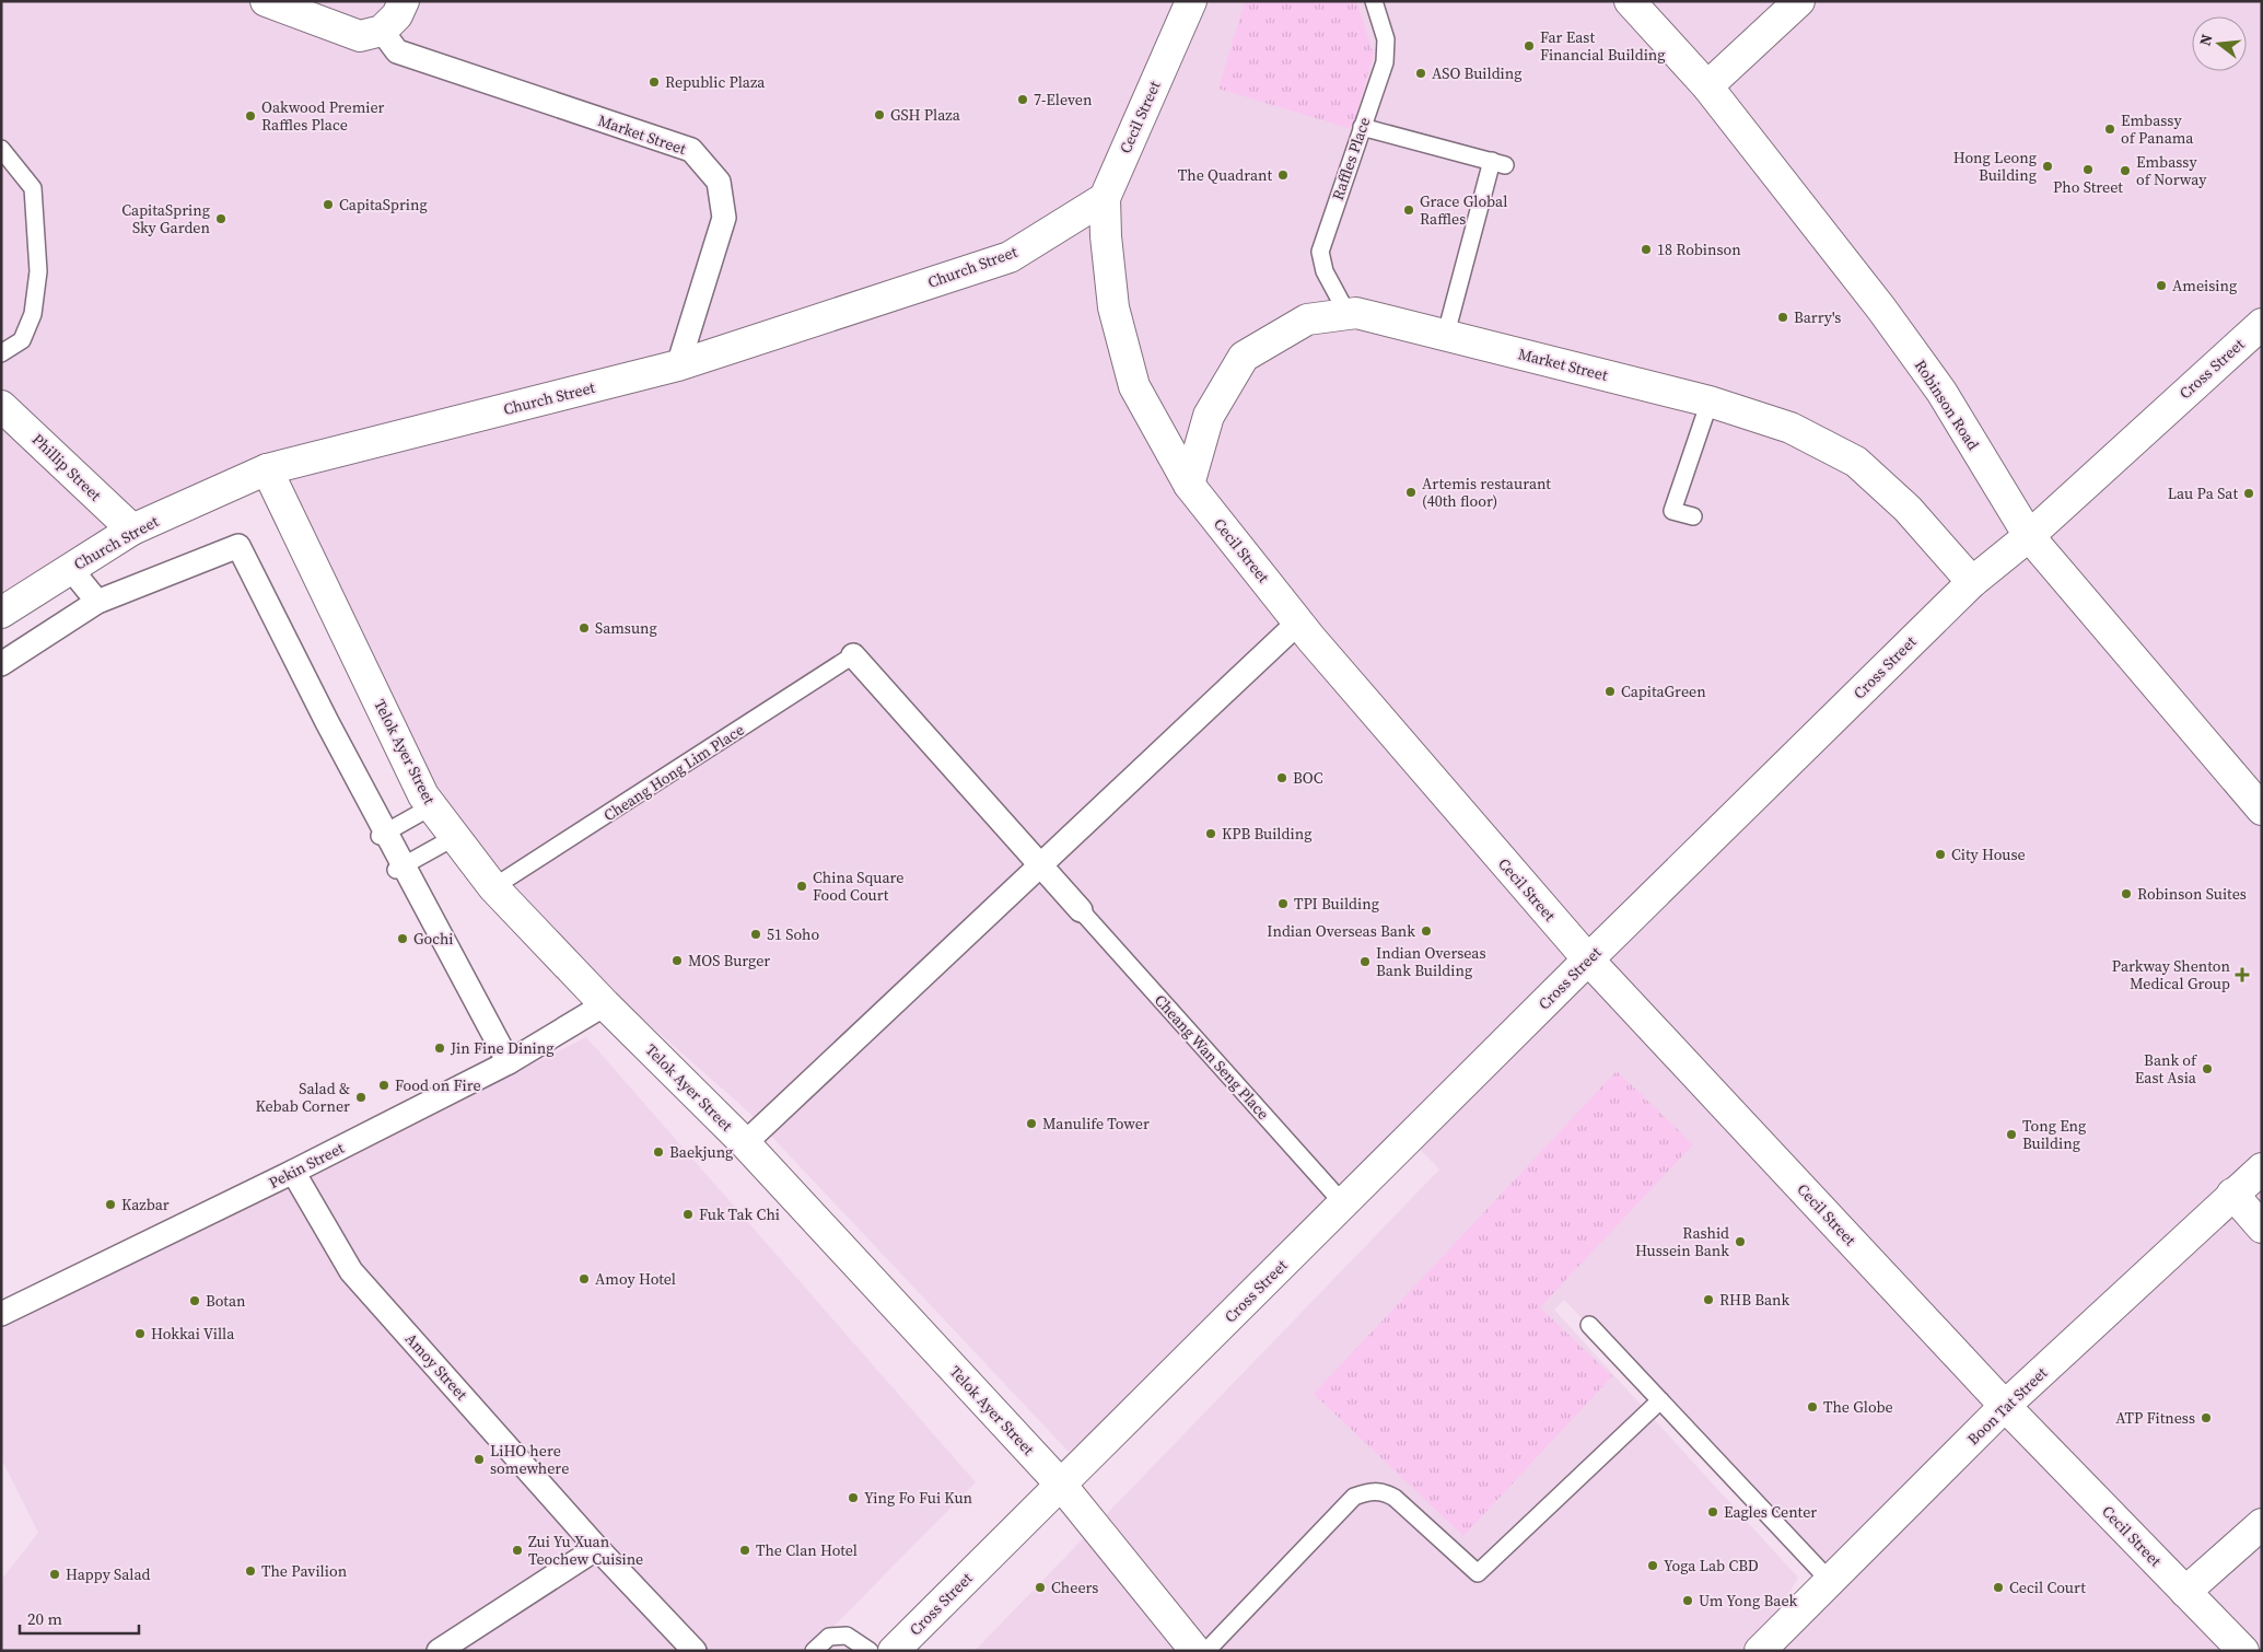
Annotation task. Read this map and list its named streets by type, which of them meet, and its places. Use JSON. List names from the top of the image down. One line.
{"streets":{"main road":["Cecil Street","Market Street","Church Street","Cross Street","Robinson Road","Phillip Street","Telok Ayer Street","Boon Tat Street"],"street":["Pekin Street","Amoy Street"],"lane":["Raffles Place","Cheang Hong Lim Place","Cheang Wan Seng Place"]},"crossings":[["Cecil Street","Market Street"],["Cecil Street","Church Street"],["Cecil Street","Cross Street"],["Cecil Street","Boon Tat Street"],["Market Street","Raffles Place"],["Market Street","Church Street"],["Market Street","Cross Street"],["Church Street","Phillip Street"],["Church Street","Telok Ayer Street"],["Cross Street","Robinson Road"],["Cross Street","Telok Ayer Street"],["Cross Street","Cheang Wan Seng Place"],["Telok Ayer Street","Cheang Hong Lim Place"],["Telok Ayer Street","Pekin Street"],["Pekin Street","Amoy Street"]],"places":{"other":["Far East Financial Building","ASO Building","Republic Plaza","7-Eleven","GSH Plaza","Oakwood Premier Raffles Place","Embassy of Panama","Hong Leong Building","Pho Street","Embassy of Norway","The Quadrant","CapitaSpring","Grace Global Raffles","CapitaSpring Sky Garden","18 Robinson","Ameising","Barry's","Artemis restaurant (40th floor)","Lau Pa Sat","Samsung","CapitaGreen","BOC","KPB Building","City House","China Square Food Court","Robinson Suites","TPI Building","Indian Overseas Bank","51 Soho","Gochi","MOS Burger","Indian Overseas Bank Building","Jin Fine Dining","Bank of East Asia","Food on Fire","Salad & Kebab Corner","Manulife Tower","Tong Eng Building","Baekjung","Kazbar","Fuk Tak Chi","Rashid Hussein Bank","Amoy Hotel","RHB Bank","Botan","Hokkai Villa","The Globe","ATP Fitness","LiHO here somewhere","Ying Fo Fui Kun","Eagles Center","Zui Yu Xuan Teochew Cuisine","The Clan Hotel","Yoga Lab CBD","The Pavilion","Happy Salad","Cheers","Cecil Court","Um Yong Baek"],"health":["Parkway Shenton Medical Group"]},"scale_bar":"20 m","north":"left"}
